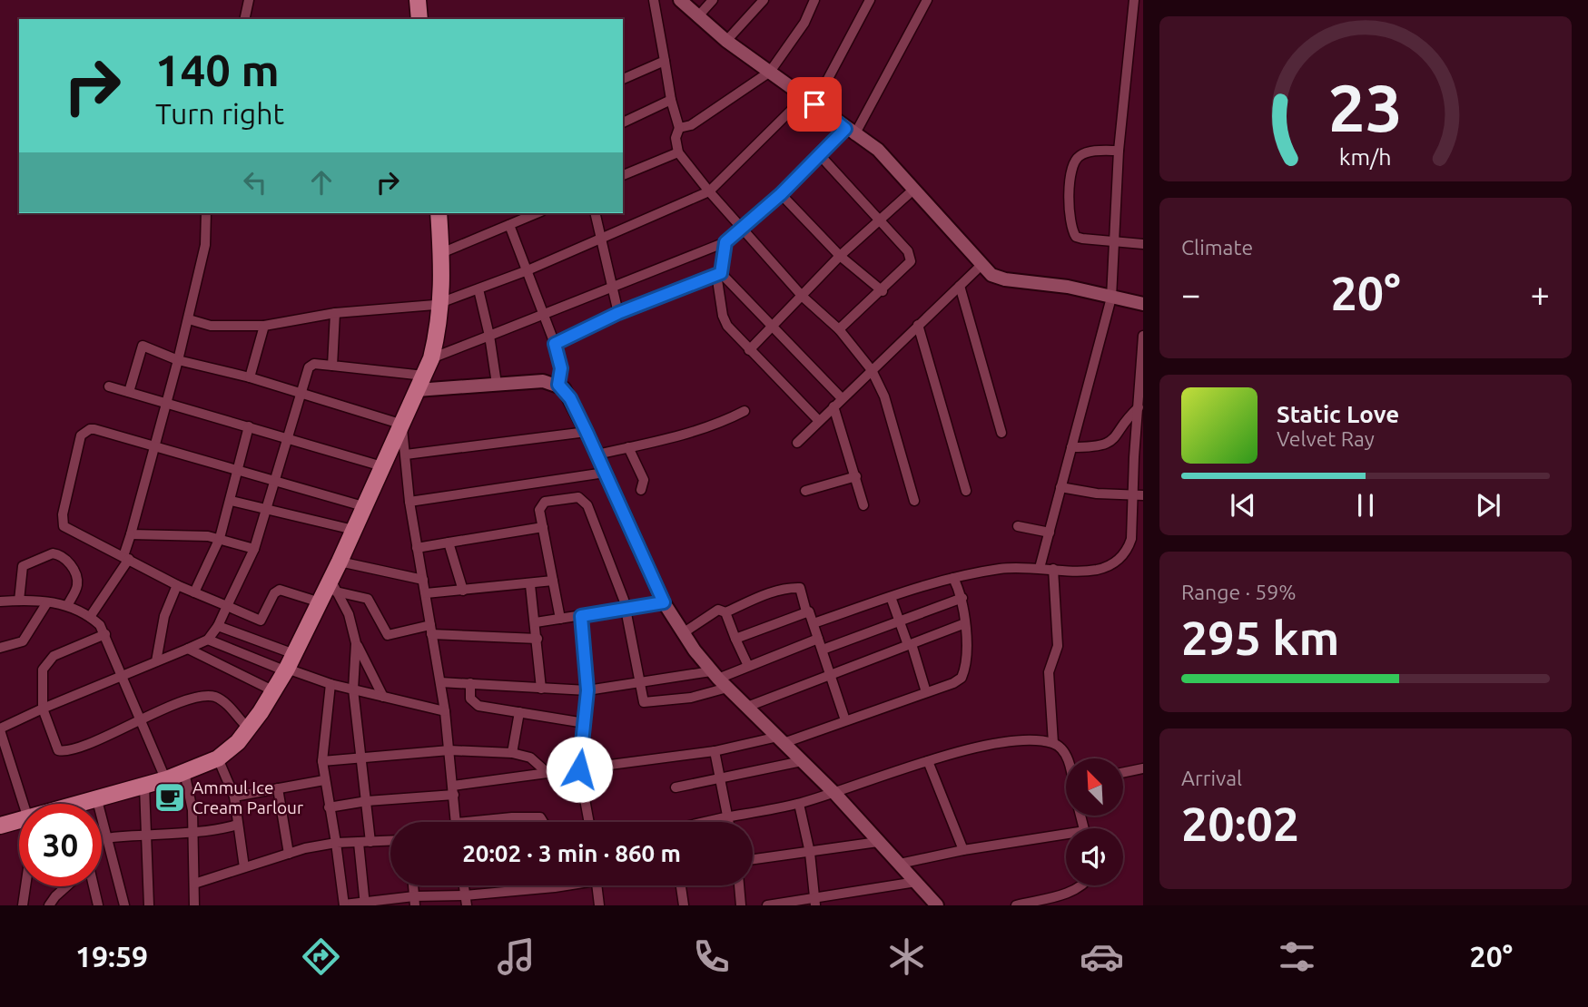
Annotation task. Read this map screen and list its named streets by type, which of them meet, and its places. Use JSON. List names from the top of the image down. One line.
{"places":{"cafe":["Ammul Ice Cream Parlour"]},"north":"top left","page":{"turn":["140 m","Turn right"],"tile":["Climate",["Range · 59%","295 km"],["Arrival","20:02"]],"heat":["−","20°","+"],"song":["Static Love","Velvet Ray"],"limit":"30","trip":"20:02 · 3 min · 860 m","tabs":["19:59","20°"],"gauge":["23","km/h"]}}
